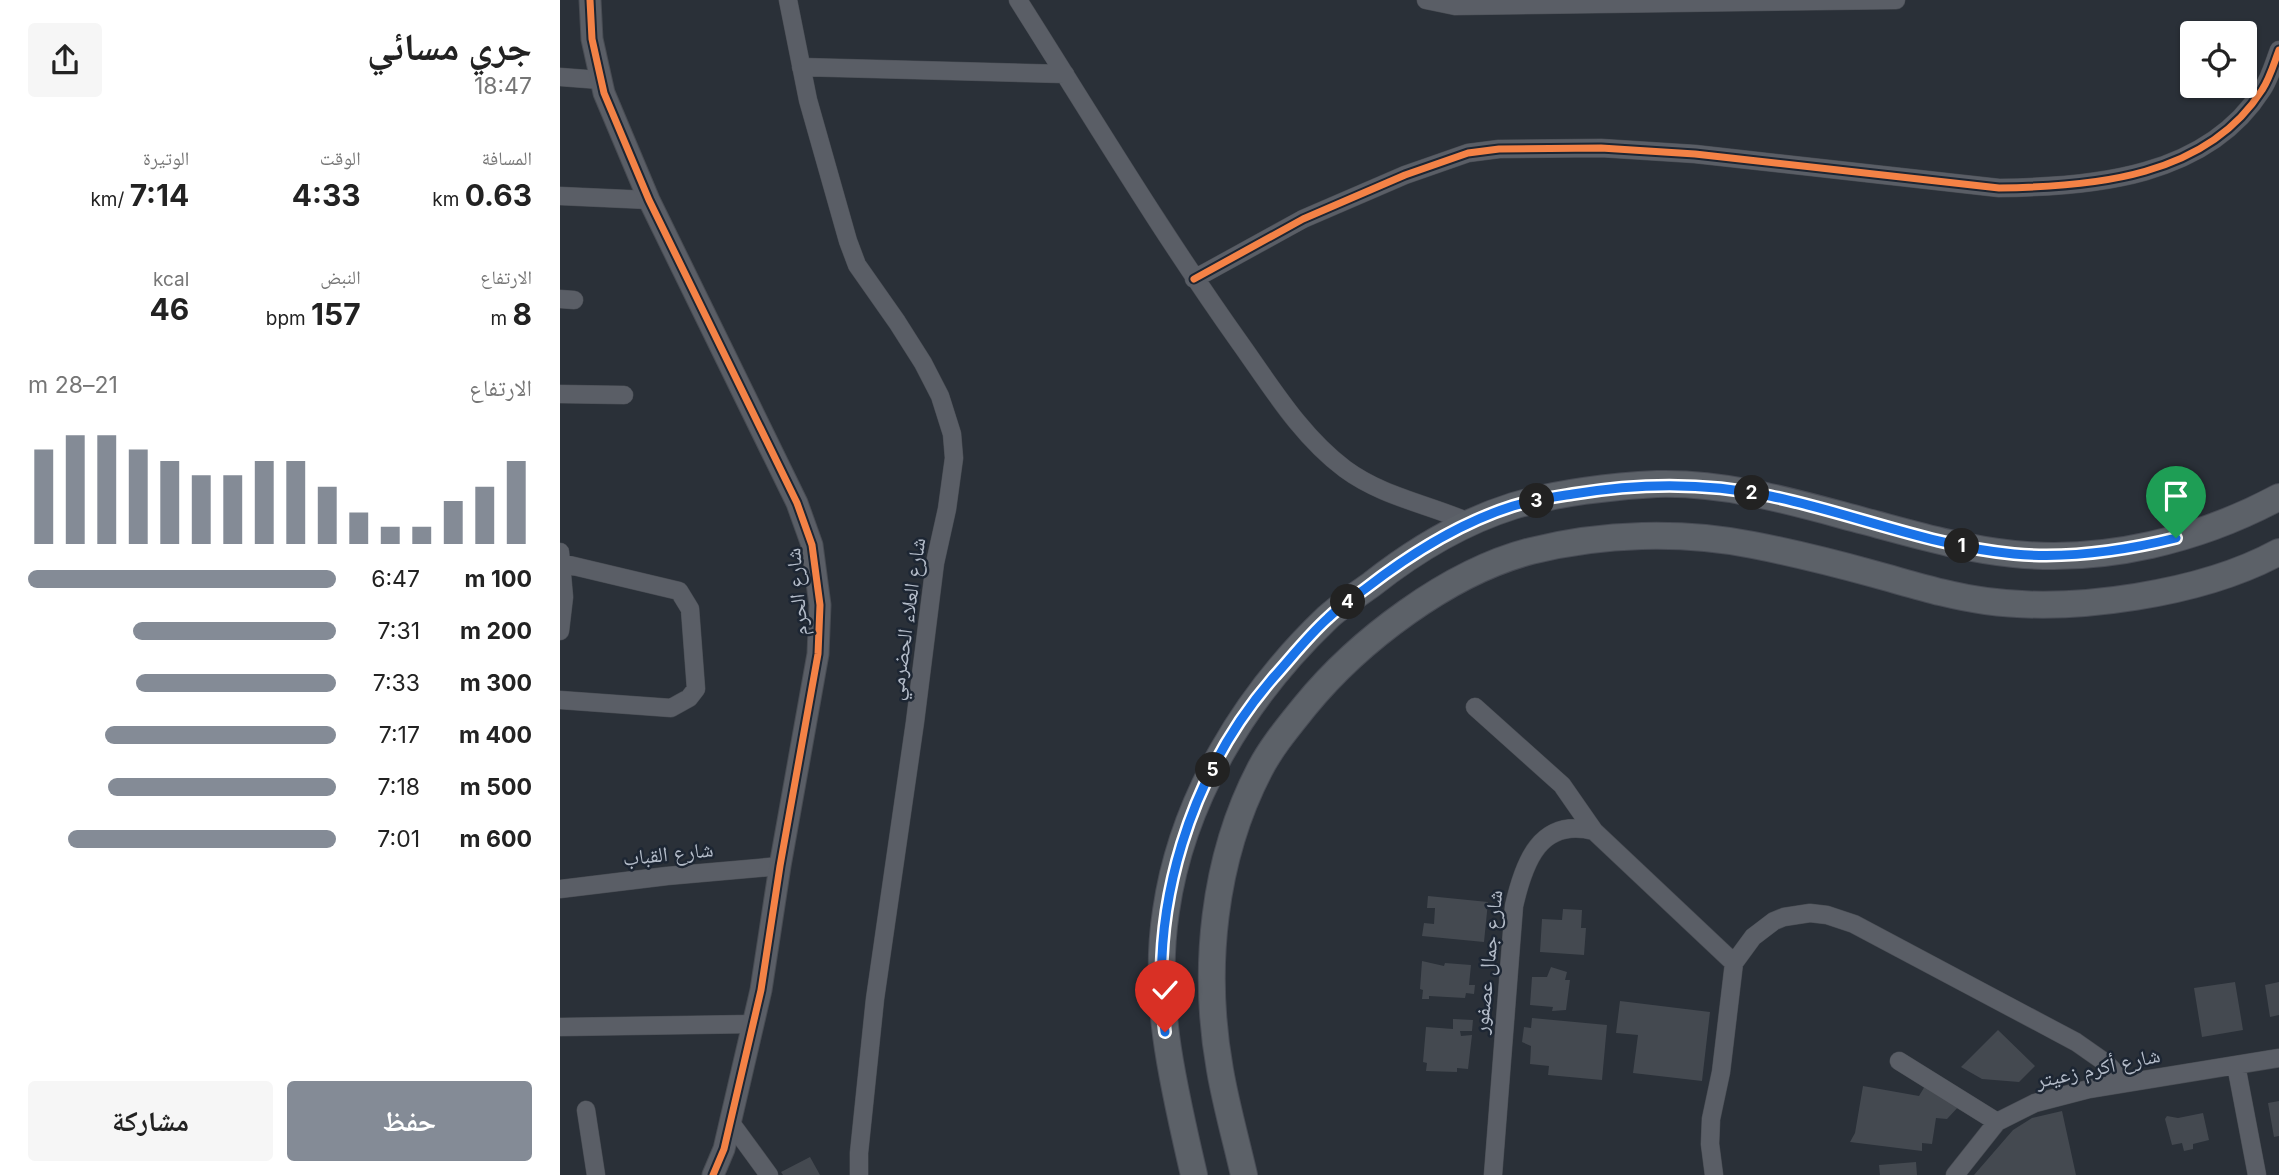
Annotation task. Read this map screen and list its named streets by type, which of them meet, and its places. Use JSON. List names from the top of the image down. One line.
{"streets":{"street":["شارع الحرم","شارع العلاء الحضرمي","شارع القباب","شارع جمال عصفور","شارع أكرم زعيتر"]},"crossings":[["شارع الحرم","شارع القباب"]],"page":{"heading":["جري مسائي","18:47"],"stats":[["المسافة","0.63 km"],["الوقت","4:33"],["الوتيرة","7:14 /km"],["الارتفاع","8 m"],["النبض","157 bpm"],["kcal","46"]],"chart":["الارتفاع","21–28 m"],"pins":["2","3","1","4","5"],"list":[{"name":"100 m","note":"6:47"},{"name":"200 m","note":"7:31"},{"name":"300 m","note":"7:33"},{"name":"400 m","note":"7:17"},{"name":"500 m","note":"7:18"},{"name":"600 m","note":"7:01"}],"buttons":["حفظ","مشاركة"]}}
